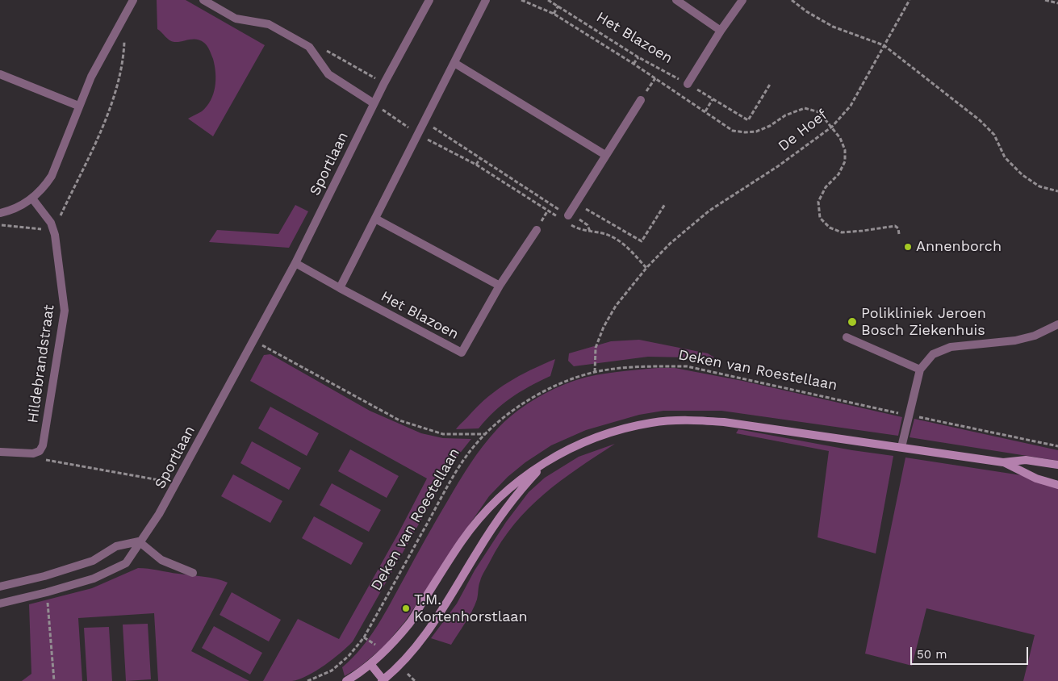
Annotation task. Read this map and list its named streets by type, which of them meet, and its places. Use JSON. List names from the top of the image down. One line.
{"streets":{"street":["Het Blazoen","Sportlaan","Hildebrandstraat"],"path":["De Hoef","Deken van Roestellaan"]},"crossings":[["Het Blazoen","Sportlaan"],["De Hoef","Deken van Roestellaan"]],"places":["Annenborch","Polikliniek Jeroen Bosch Ziekenhuis","T.M. Kortenhorstlaan"],"scale_bar":"50 m"}
